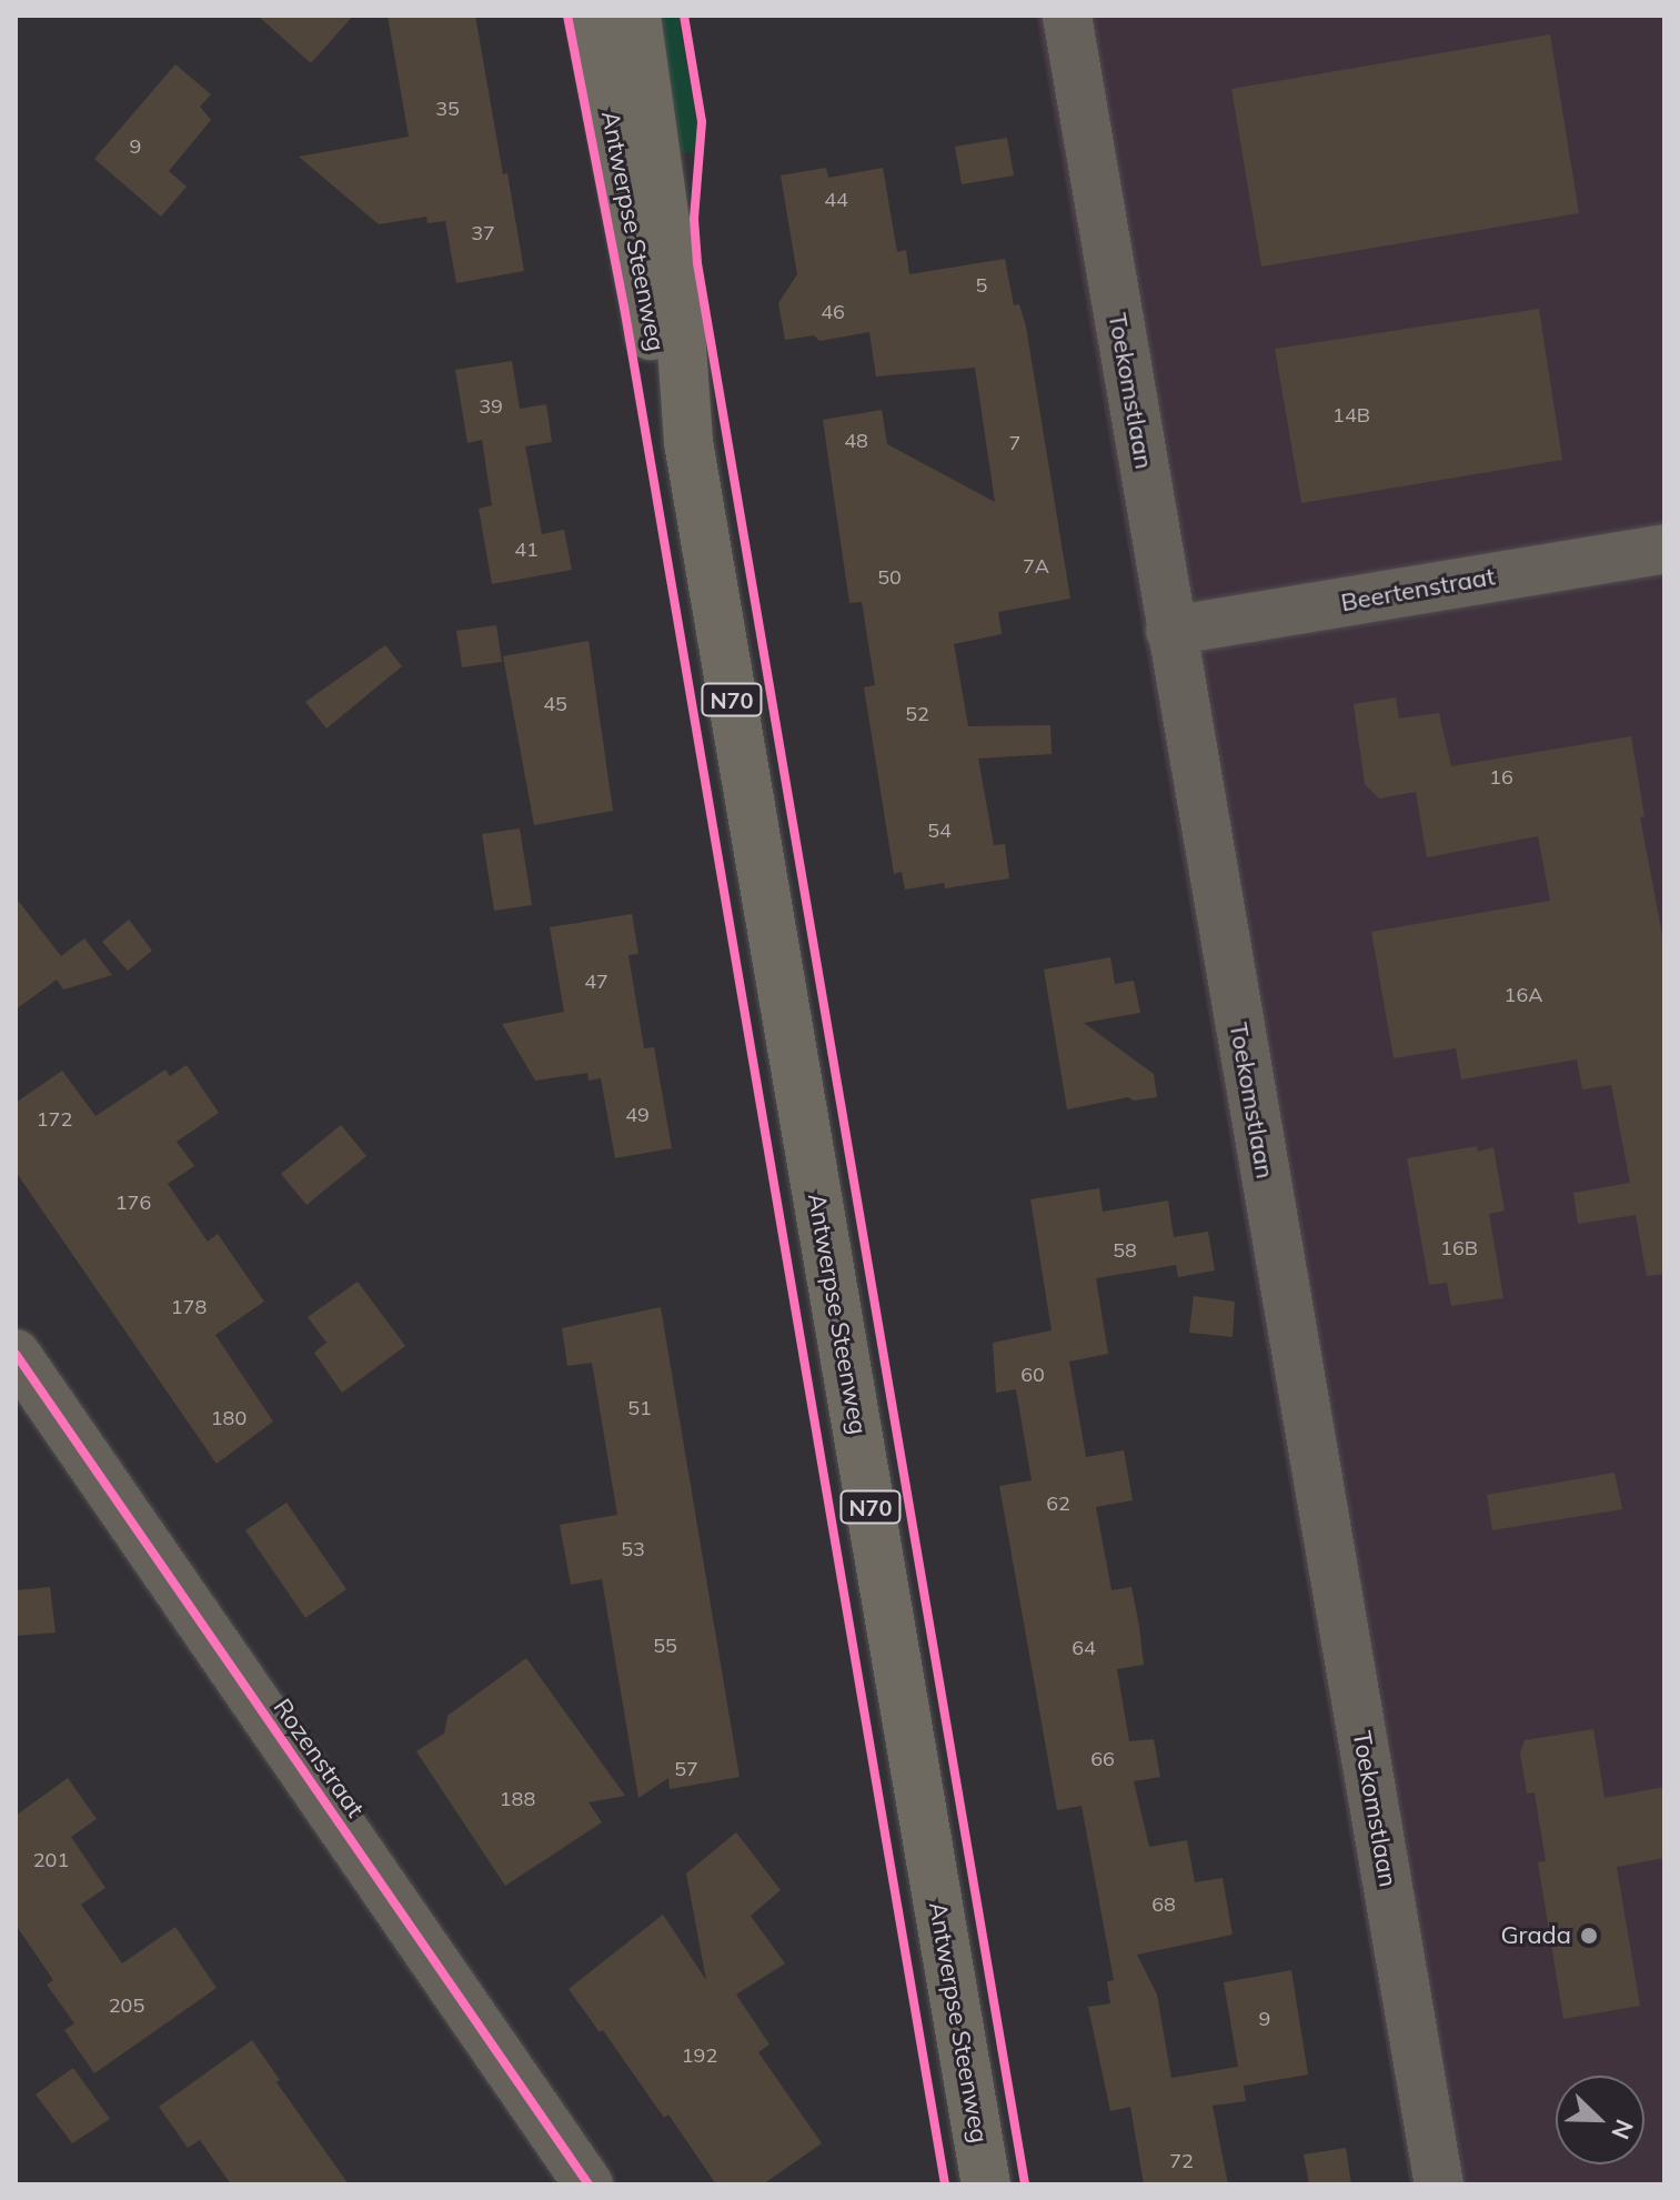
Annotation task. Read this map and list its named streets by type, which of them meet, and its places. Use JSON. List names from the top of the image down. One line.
{"streets":{"main road":["Antwerpse Steenweg","N70"],"street":["Toekomstlaan","Beertenstraat","Rozenstraat"]},"crossings":[["Toekomstlaan","Beertenstraat"]],"places":["Grada"],"house_numbers":["35","9","44","37","5","46","39","14B","48","7","41","7A","50","45","52","16","54","47","16A","49","172","176","16B","58","178","60","51","180","62","53","55","64","66","57","188","201","68","205","9","192","72"],"north":"bottom right"}
